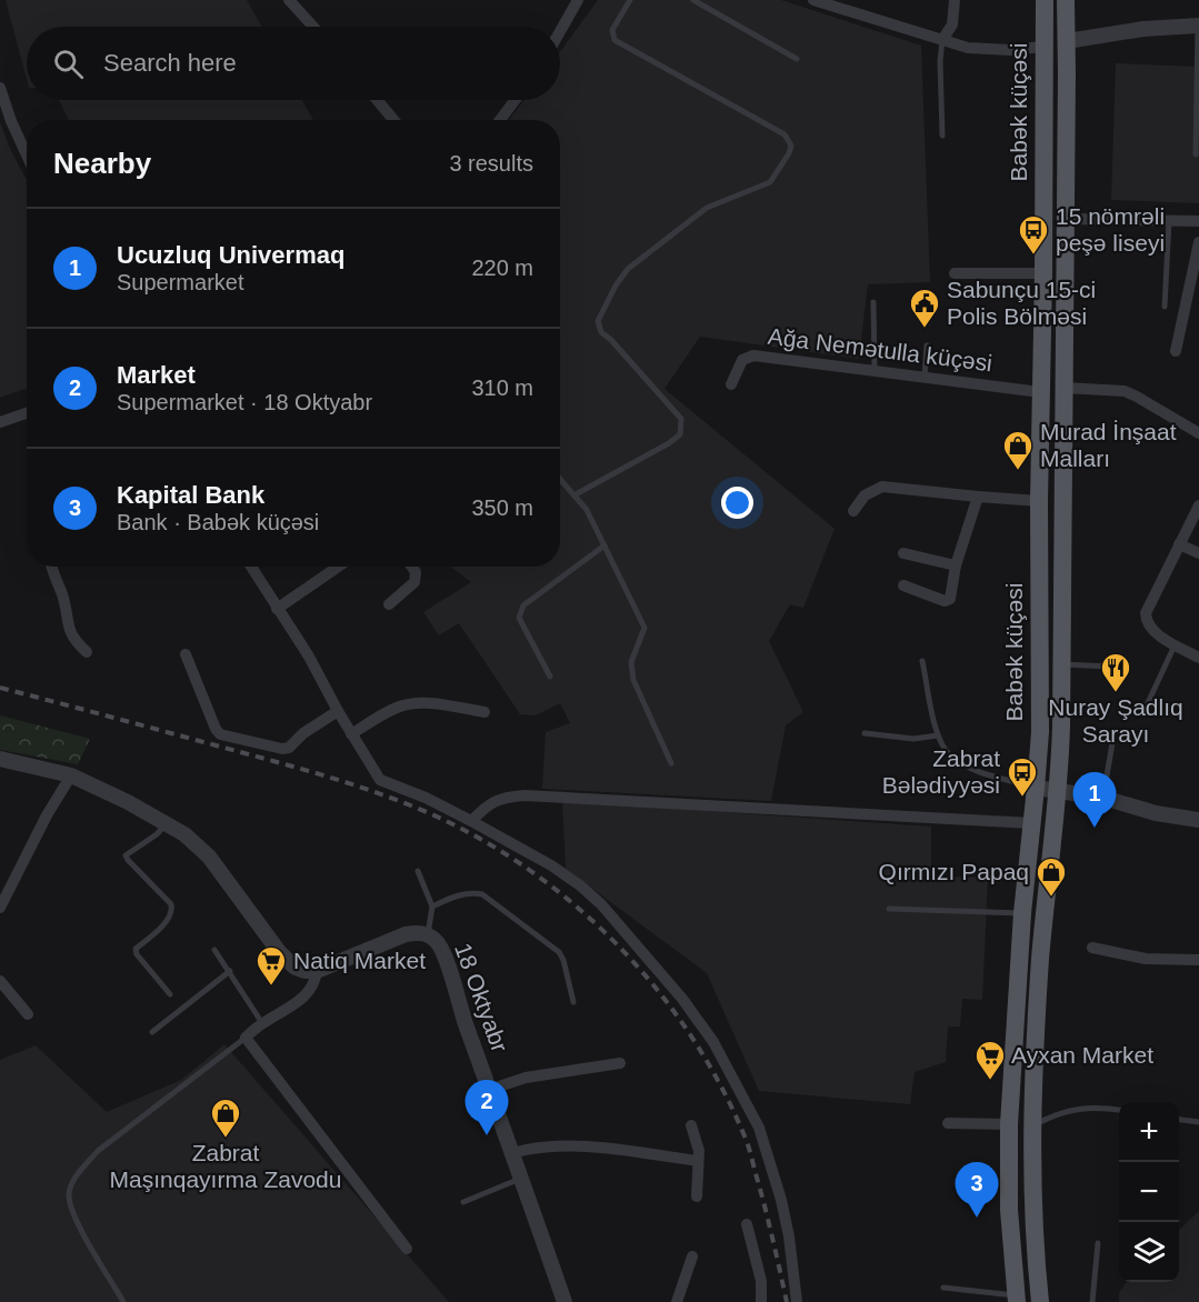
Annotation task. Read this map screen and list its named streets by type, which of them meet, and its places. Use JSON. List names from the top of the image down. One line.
{"streets":{"main road":["Babək küçəsi"],"street":["Ağa Nemətulla küçəsi","18 Oktyabr"]},"crossings":[["Babək küçəsi","Ağa Nemətulla küçəsi"]],"places":{"bus stop":["15 nömrәli peşә liseyi","Zabrat Bәlәdiyyәsi"],"public building":["Sabunçu 15-ci Polis Bölməsi"],"shop":["Murad İnşaat Malları","Qırmızı Papaq","Zabrat Maşınqayırma Zavodu"],"restaurant":["Nuray Şadlıq Sarayı"],"supermarket":["Natiq Market","Ayxan Market"]},"page":{"search":"Search here","heading":["Nearby","3 results"],"list":[{"mark":"1","name":"Ucuzluq Univermaq","note":"Supermarket","value":"220 m"},{"mark":"2","name":"Market","note":"Supermarket · 18 Oktyabr","value":"310 m"},{"mark":"3","name":"Kapital Bank","note":"Bank · Babək küçəsi","value":"350 m"}],"pins":["1","2","3"],"map_buttons":["+","−"]}}
